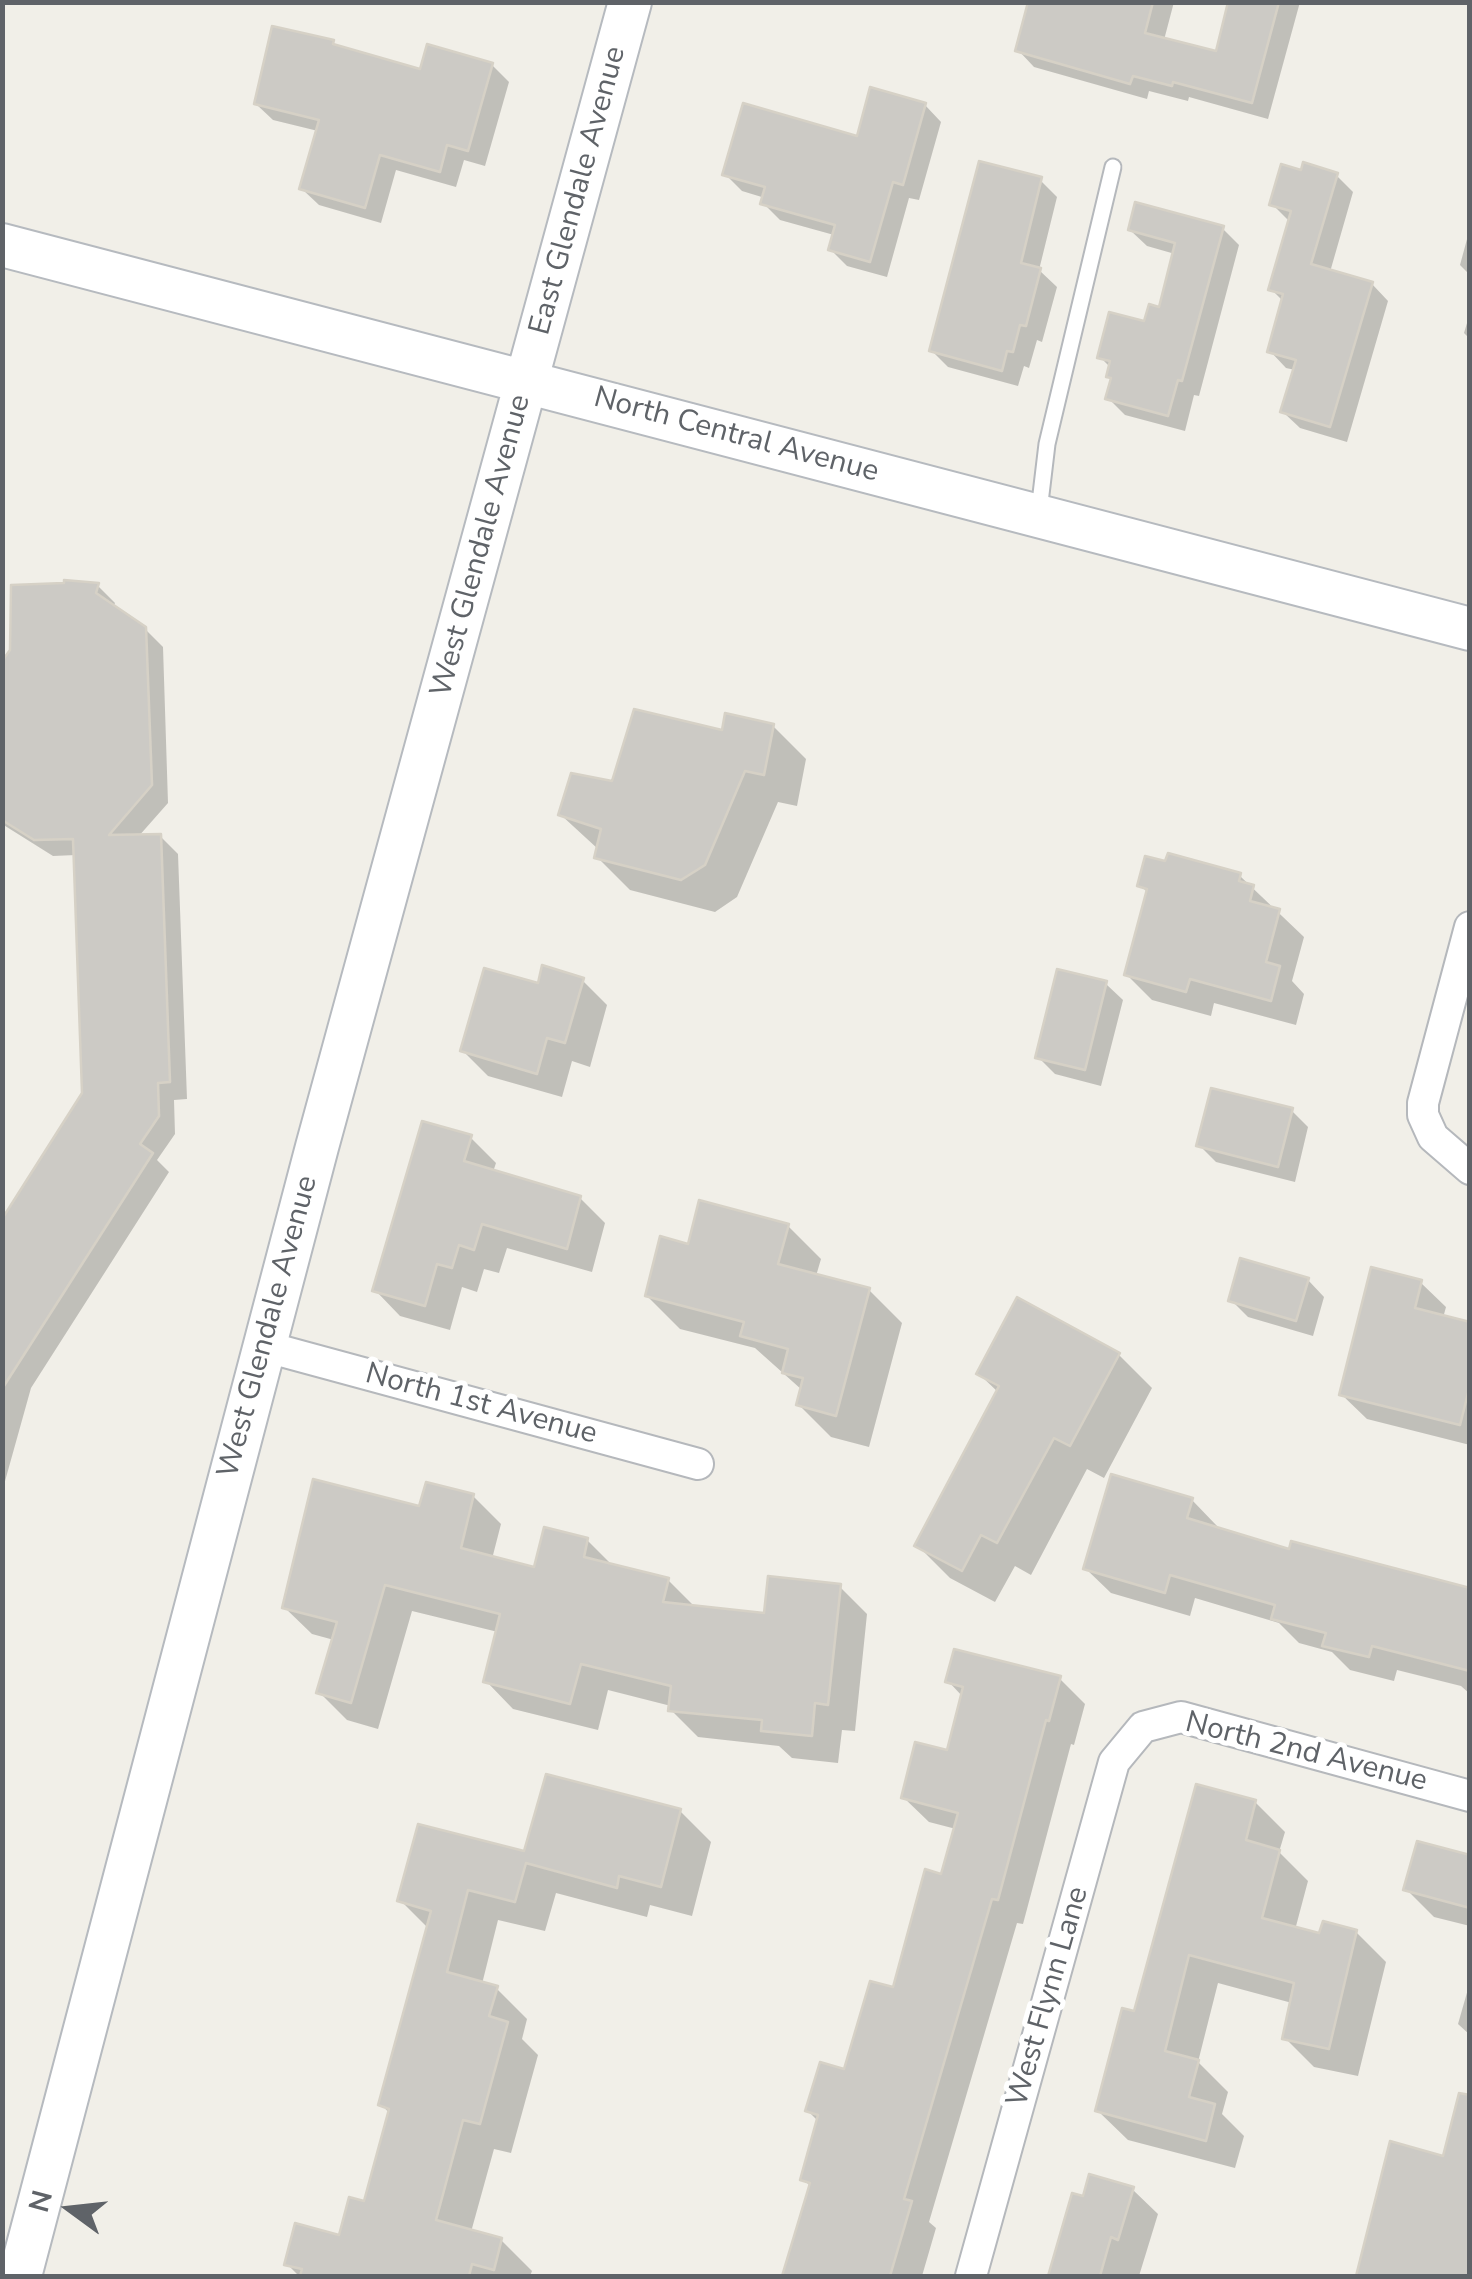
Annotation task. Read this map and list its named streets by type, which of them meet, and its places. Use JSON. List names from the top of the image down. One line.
{"streets":{"main road":["East Glendale Avenue","North Central Avenue","West Glendale Avenue"],"street":["North 1st Avenue","North 2nd Avenue","West Flynn Lane"]},"crossings":[["East Glendale Avenue","North Central Avenue"],["East Glendale Avenue","West Glendale Avenue"],["North Central Avenue","West Glendale Avenue"],["West Glendale Avenue","North 1st Avenue"],["North 2nd Avenue","West Flynn Lane"]],"north":"left"}
